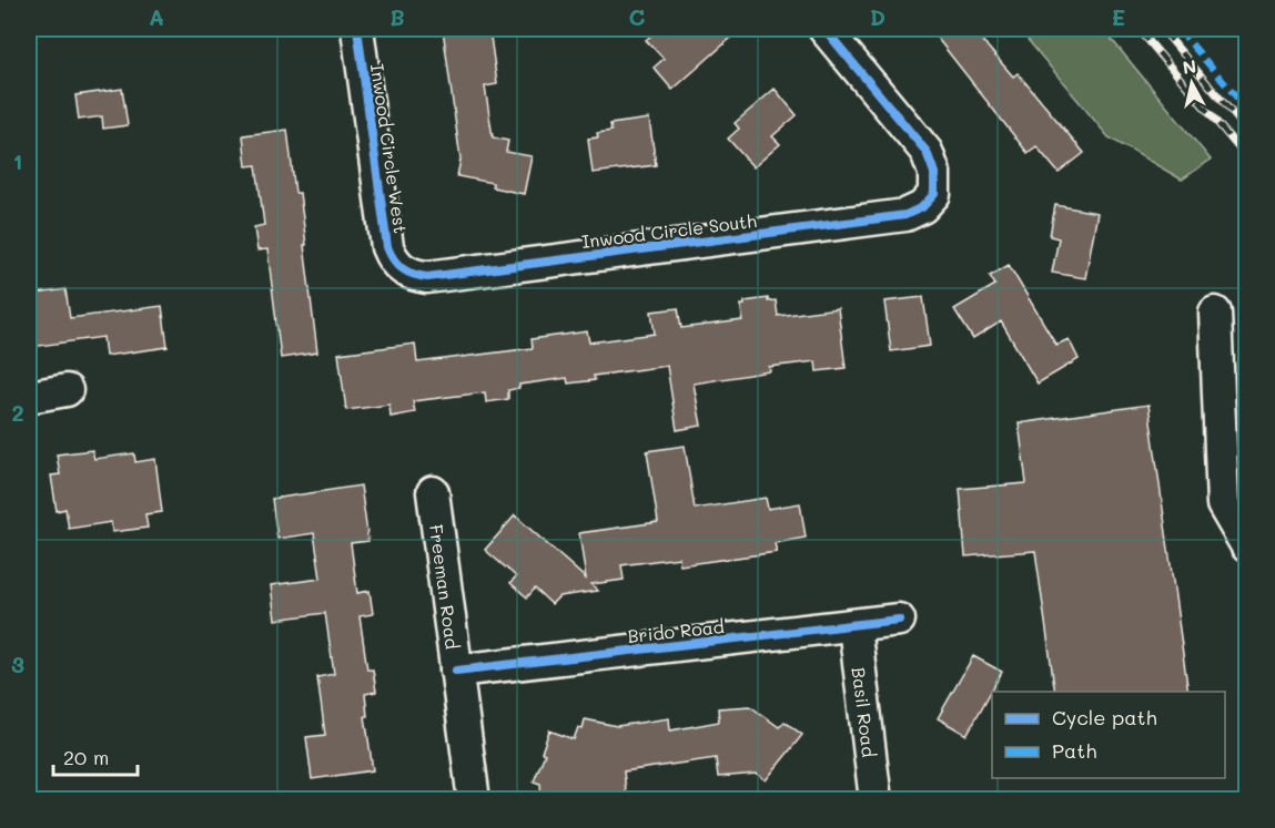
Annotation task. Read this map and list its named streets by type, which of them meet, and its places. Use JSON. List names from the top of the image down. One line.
{"streets":{"street":["Inwood Circle West","Inwood Circle South","Freeman Road","Brido Road","Basil Road"]},"crossings":[["Inwood Circle West","Inwood Circle South"],["Freeman Road","Brido Road"],["Brido Road","Basil Road"]],"legend":["Cycle path","Path"],"scale_bar":"20 m","north":"top","grid":{"columns":["A","B","C","D","E"],"rows":["1","2","3"]}}
